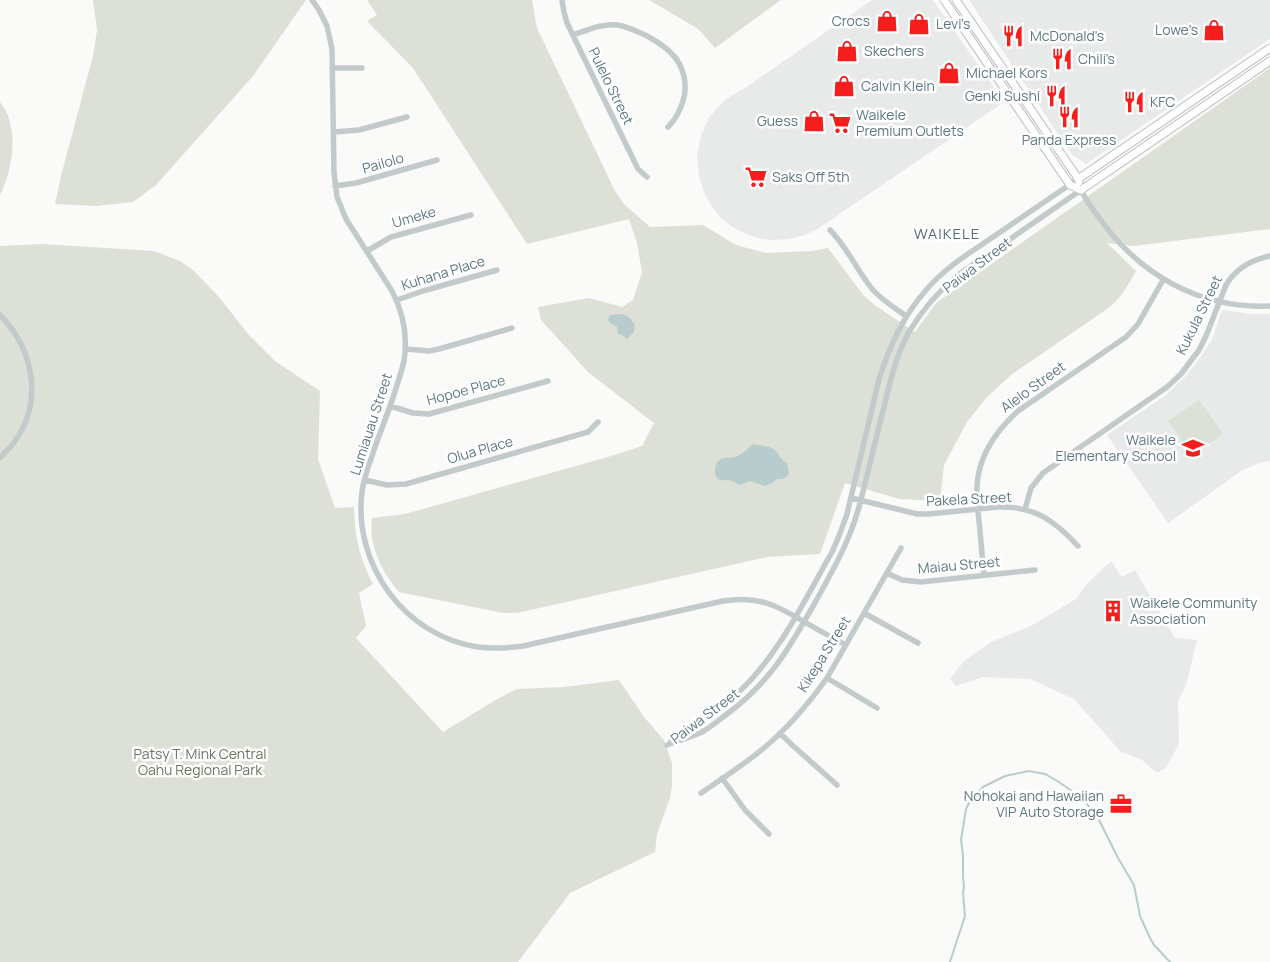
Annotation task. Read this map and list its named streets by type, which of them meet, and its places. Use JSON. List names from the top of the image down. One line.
{"streets":{"main road":["Paiwa Street"],"street":["Pulelo Street","Pailolo","Umeke","Kuhana Place","Kukula Street","Alelo Street","Hopoe Place","Lumiauau Street","Olua Place","Pakela Street","Maiau Street","Kikepa Street"]},"crossings":[["Pailolo","Lumiauau Street"],["Umeke","Lumiauau Street"],["Paiwa Street","Lumiauau Street"],["Paiwa Street","Pakela Street"],["Kuhana Place","Lumiauau Street"],["Kukula Street","Pakela Street"],["Alelo Street","Pakela Street"],["Alelo Street","Maiau Street"],["Hopoe Place","Lumiauau Street"],["Lumiauau Street","Olua Place"],["Lumiauau Street","Kikepa Street"],["Maiau Street","Kikepa Street"]],"districts":["WAIKELE"],"parks":["Patsy T. Mink Central Oahu Regional Park"],"places":{"shop":["Crocs","Levi's","Lowe's","Skechers","Michael Kors","Calvin Klein","Guess"],"restaurant":["McDonald's","Chili's","Genki Sushi","KFC","Panda Express"],"supermarket":["Waikele Premium Outlets","Saks Off 5th"],"school or university":["Waikele Elementary School"],"building":["Waikele Community Association"],"office":["Nohokai and Hawaiian VIP Auto Storage"]}}
